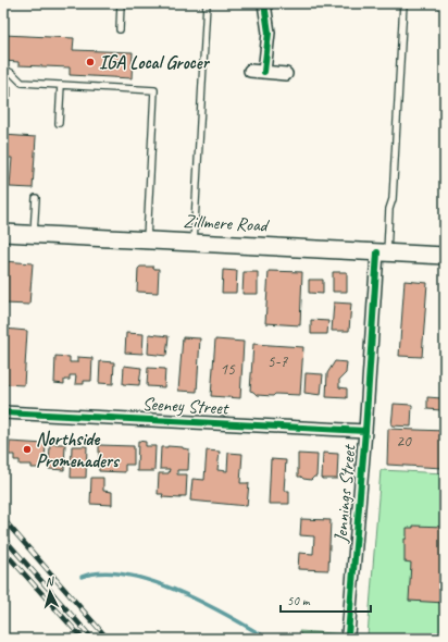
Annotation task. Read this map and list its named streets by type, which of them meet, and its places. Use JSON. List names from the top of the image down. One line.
{"streets":{"main road":["Zillmere Road"],"street":["Seeney Street","Jennings Street"]},"crossings":[["Zillmere Road","Jennings Street"],["Seeney Street","Jennings Street"]],"places":["IGA Local Grocer","Northside Promenaders"],"house_numbers":["5-7","15","20"],"scale_bar":"50 m","north":"top"}
